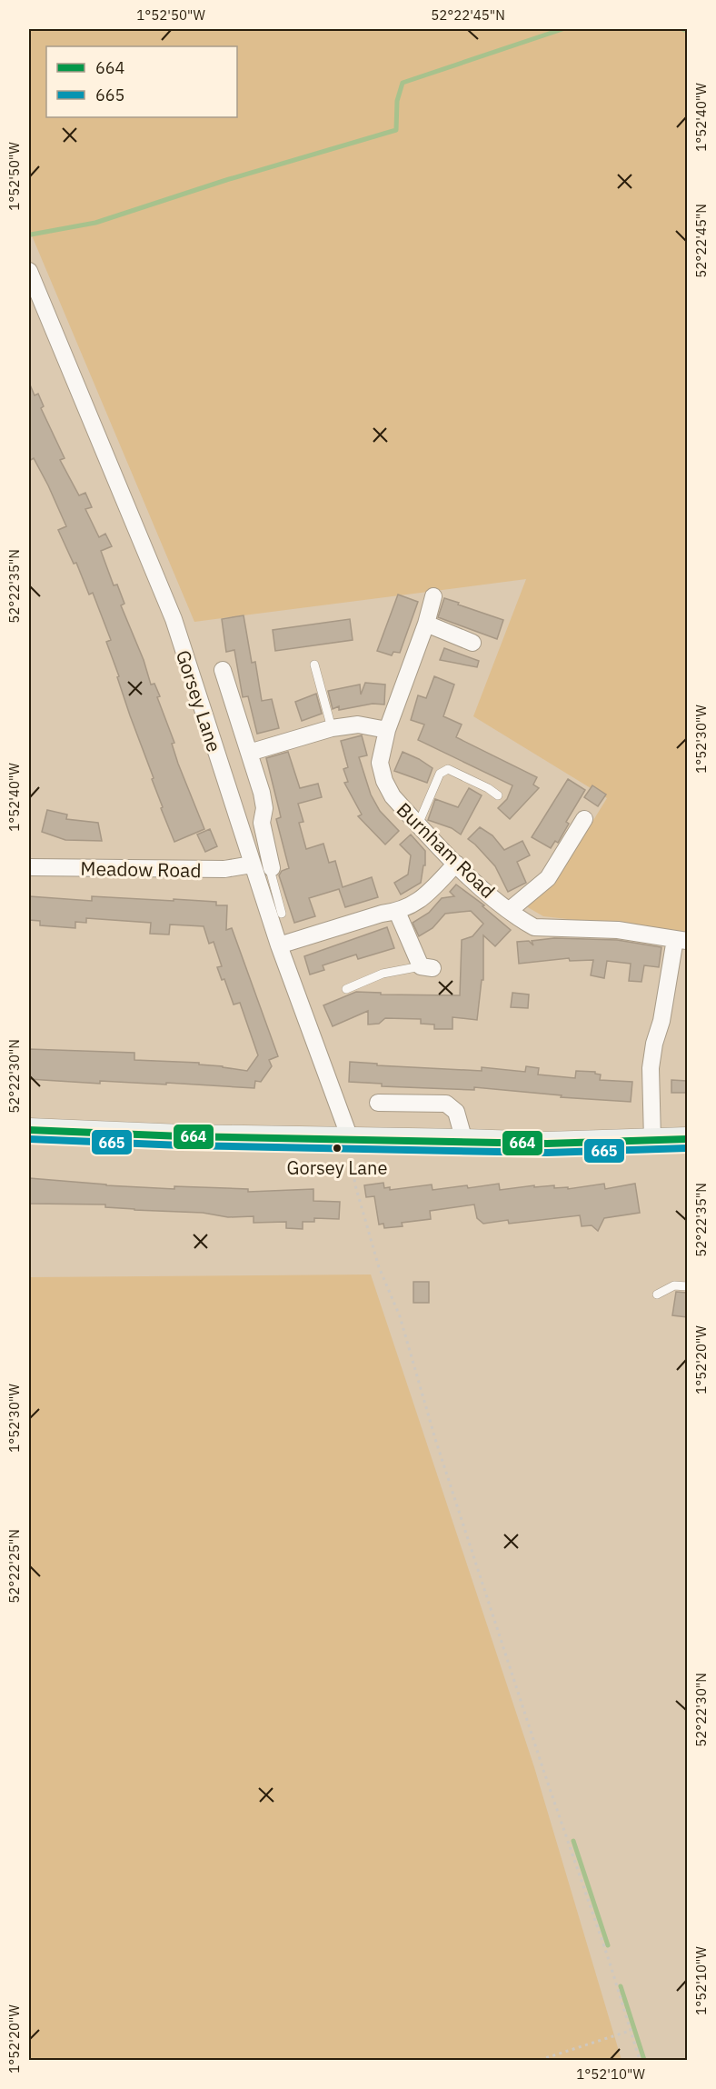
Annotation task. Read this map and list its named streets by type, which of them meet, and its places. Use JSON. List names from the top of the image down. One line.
{"streets":{"street":["Gorsey Lane","Burnham Road","Meadow Road"]},"crossings":[["Gorsey Lane","Meadow Road"]],"places":["Gorsey Lane"],"lines":["transit line 664","transit line 665"],"legend":["664","665"],"coordinates":["1°52'50\"W","52°22'45\"N","1°52'40\"W","52°22'35\"N","1°52'30\"W","52°22'30\"N","1°52'20\"W","52°22'25\"N","1°52'10\"W"]}
